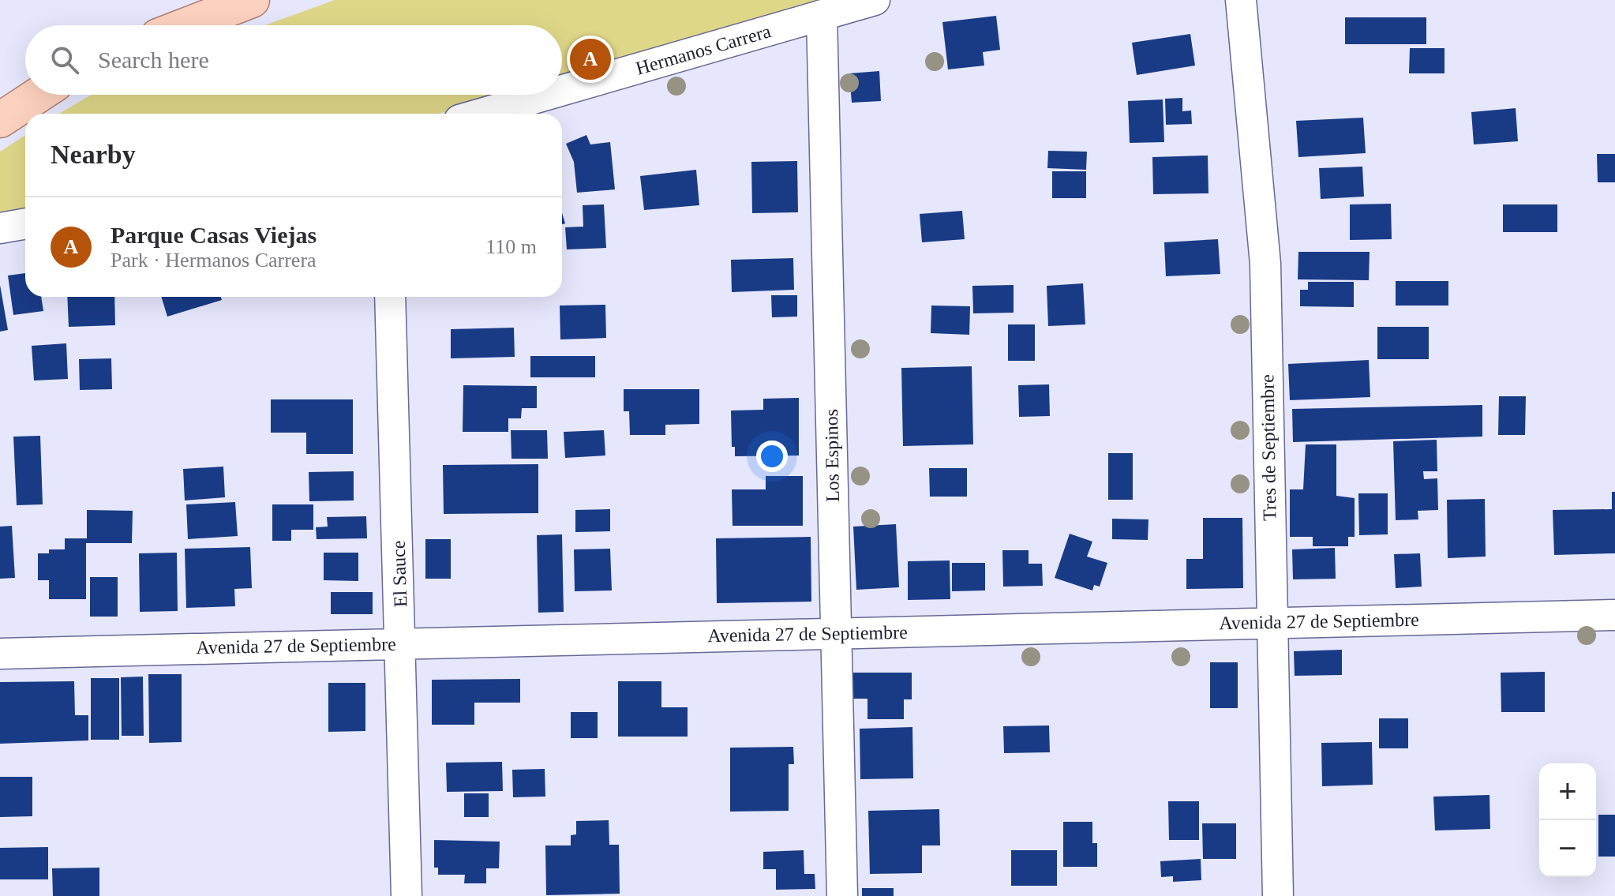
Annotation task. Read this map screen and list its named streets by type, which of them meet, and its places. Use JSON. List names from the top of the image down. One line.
{"streets":{"street":["Hermanos Carrera","Tres de Septiembre","Los Espinos","El Sauce","Avenida 27 de Septiembre"]},"crossings":[["Hermanos Carrera","Los Espinos"],["Tres de Septiembre","Avenida 27 de Septiembre"],["Los Espinos","Avenida 27 de Septiembre"],["El Sauce","Avenida 27 de Septiembre"]],"page":{"search":"Search here","pins":"A","heading":"Nearby","list":[{"mark":"A","name":"Parque Casas Viejas","note":"Park · Hermanos Carrera","value":"110 m"}],"map_buttons":["+","−"]}}
